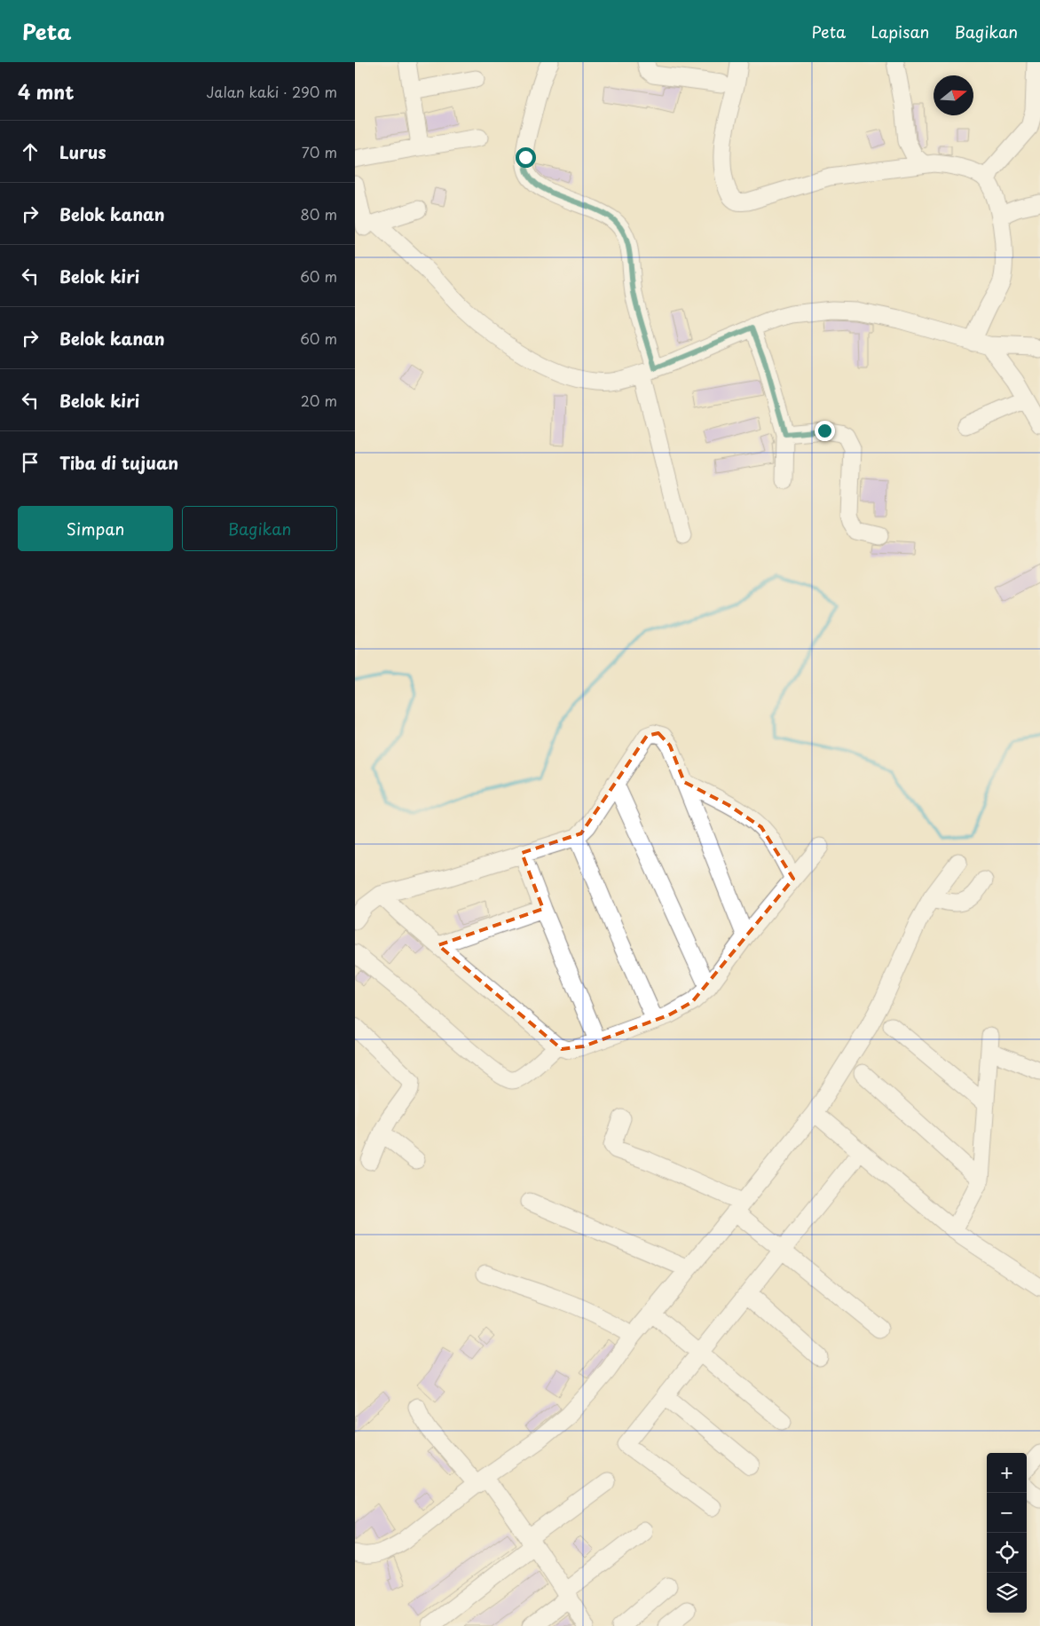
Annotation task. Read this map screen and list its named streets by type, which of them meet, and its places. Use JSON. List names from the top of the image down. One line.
{"north":"right","page":{"header":"Peta","nav":["Peta","Lapisan","Bagikan"],"heading":["4 mnt","Jalan kaki · 290 m"],"list":[["Lurus","70 m"],["Belok kanan","80 m"],["Belok kiri","60 m"],["Belok kanan","60 m"],["Belok kiri","20 m"],"Tiba di tujuan"],"buttons":["Simpan","Bagikan"],"map_buttons":["+","−"]}}
